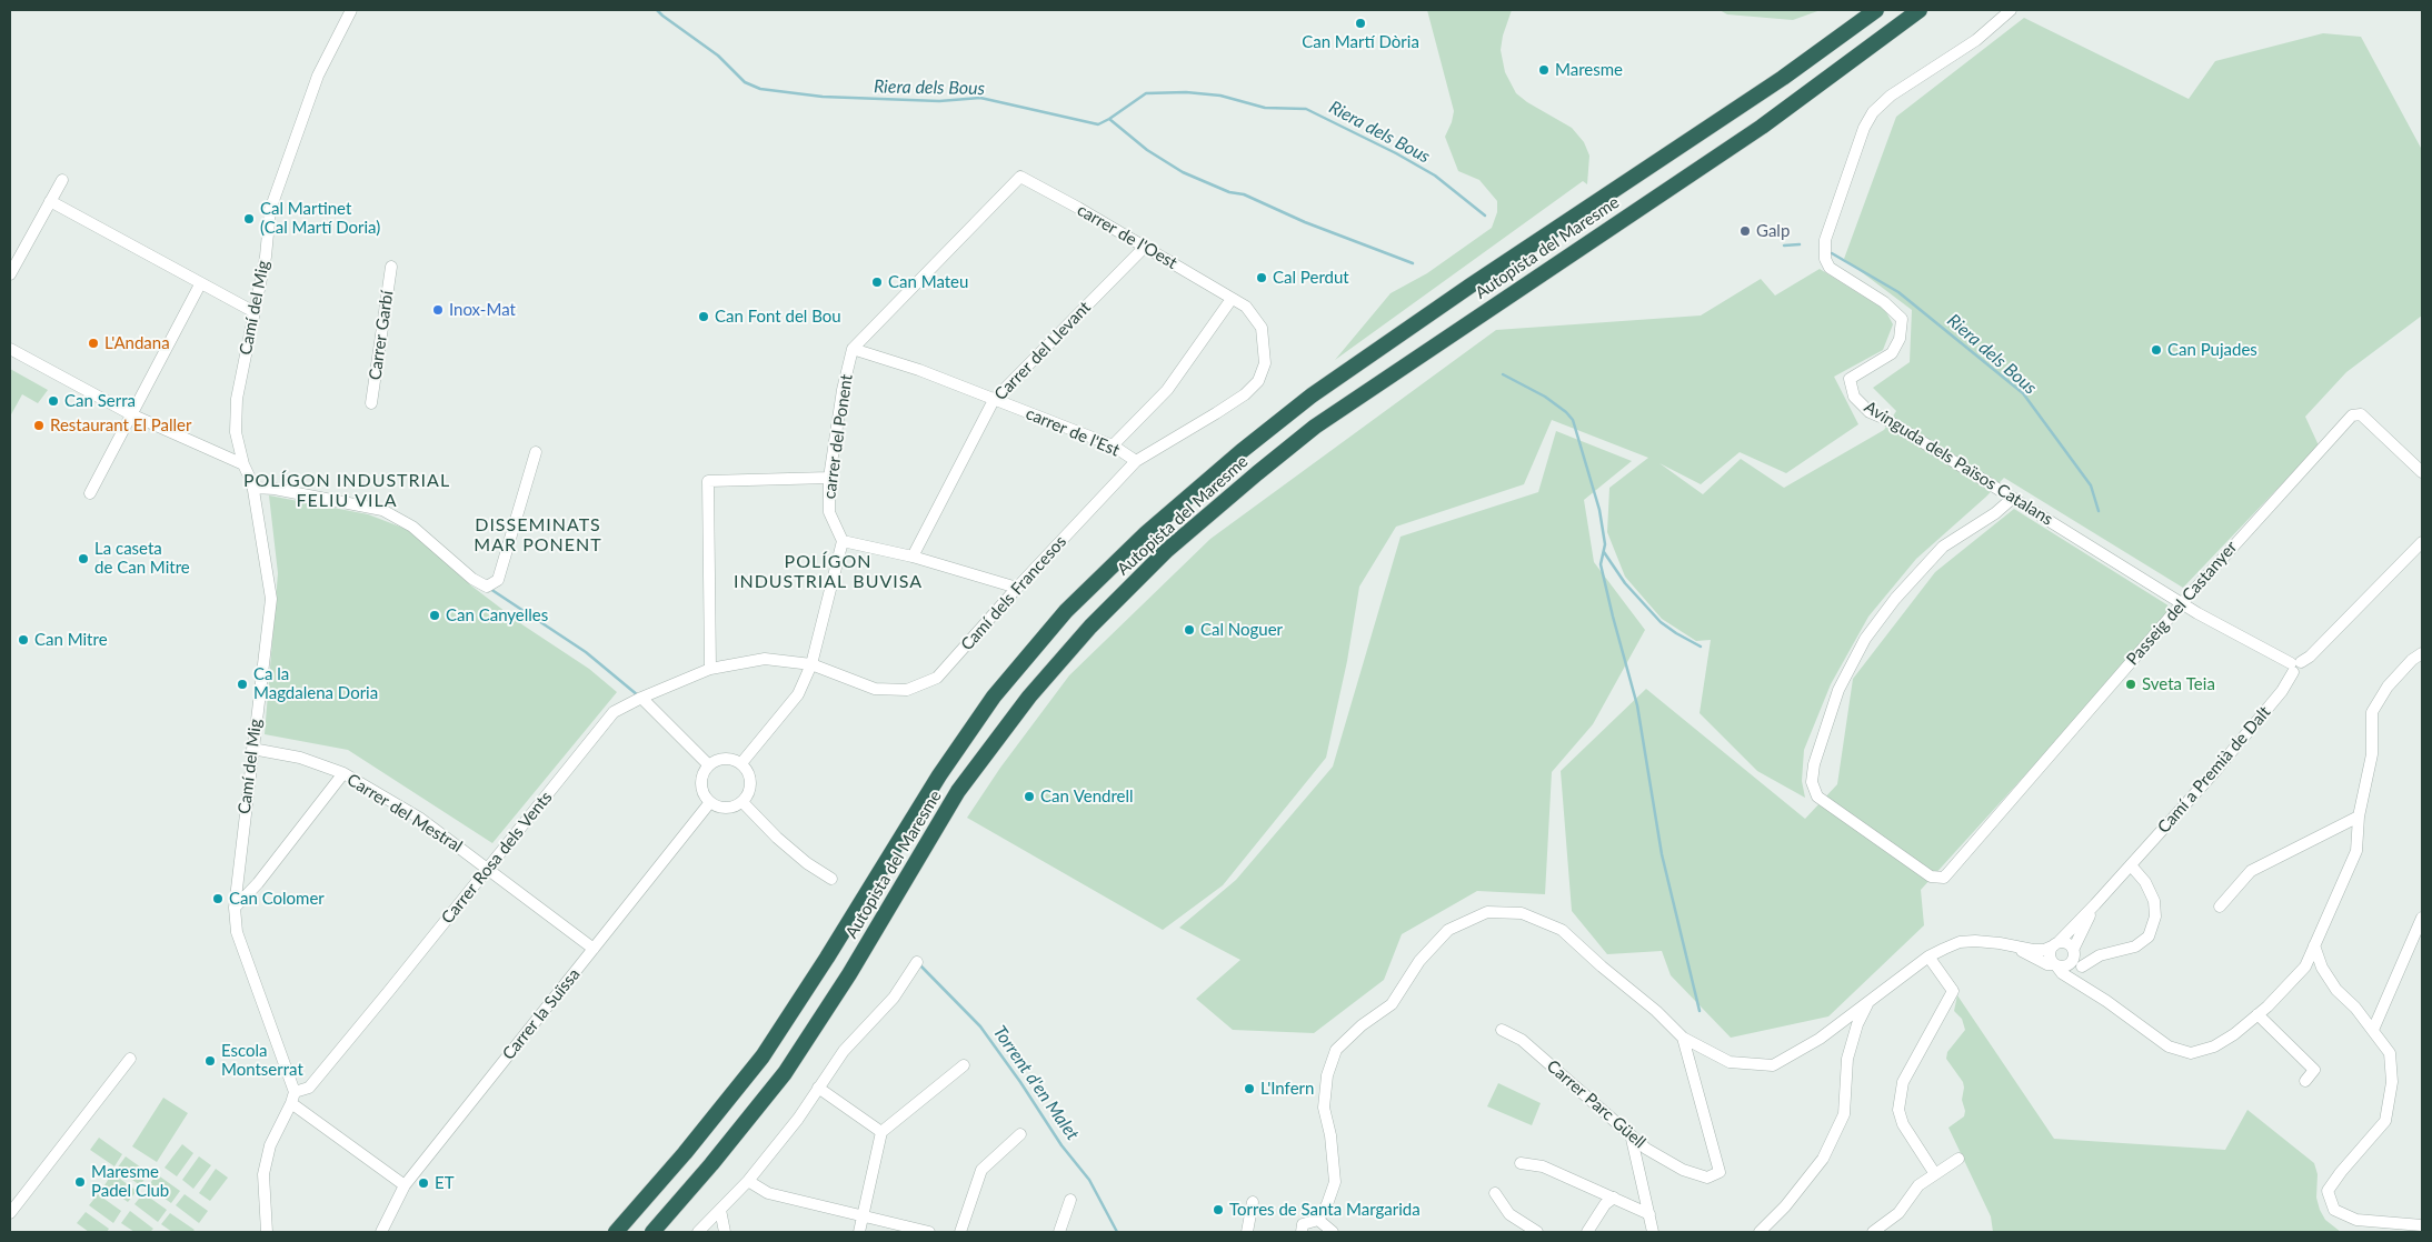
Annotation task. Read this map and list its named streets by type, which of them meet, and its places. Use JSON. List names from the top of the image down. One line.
{"streets":{"highway":["Autopista del Maresme"],"street":["carrer de l'Oest","Camí del Mig","Carrer Garbí","Carrer del Llevant","carrer de l'Est","carrer del Ponent","Avinguda dels Països Catalans","Camí dels Francesos","Passeig del Castanyer","Camí a Premià de Dalt","Carrer del Mestral","Carrer Rosa dels Vents","Carrer la Suïssa","Carrer Parc Güell"]},"crossings":[["carrer de l'Oest","Carrer del Llevant"],["carrer de l'Oest","carrer de l'Est"],["carrer de l'Oest","carrer del Ponent"],["carrer de l'Oest","Camí dels Francesos"],["Camí del Mig","Carrer del Mestral"],["Camí del Mig","Carrer Rosa dels Vents"],["Carrer del Llevant","carrer de l'Est"],["carrer de l'Est","carrer del Ponent"],["carrer de l'Est","Camí dels Francesos"],["Avinguda dels Països Catalans","Passeig del Castanyer"],["Avinguda dels Països Catalans","Camí a Premià de Dalt"],["Camí dels Francesos","Carrer Rosa dels Vents"],["Carrer del Mestral","Carrer Rosa dels Vents"],["Carrer del Mestral","Carrer la Suïssa"]],"districts":["POLÍGON INDUSTRIAL FELIU VILA","DISSEMINATS MAR PONENT","POLÍGON INDUSTRIAL BUVISA"],"water":["Riera dels Bous","Torrent d'en Malet"],"places":["Can Martí Dòria","Maresme","Cal Martinet (Cal Martí Doria)","Galp","Cal Perdut","Can Mateu","Inox-Mat","Can Font del Bou","L'Andana","Can Pujades","Can Serra","Restaurant El Paller","La caseta de Can Mitre","Can Canyelles","Cal Noguer","Can Mitre","Ca la Magdalena Doria","Sveta Teia","Can Vendrell","Can Colomer","Escola Montserrat","L'Infern","Maresme Padel Club","ET","Torres de Santa Margarida"]}
